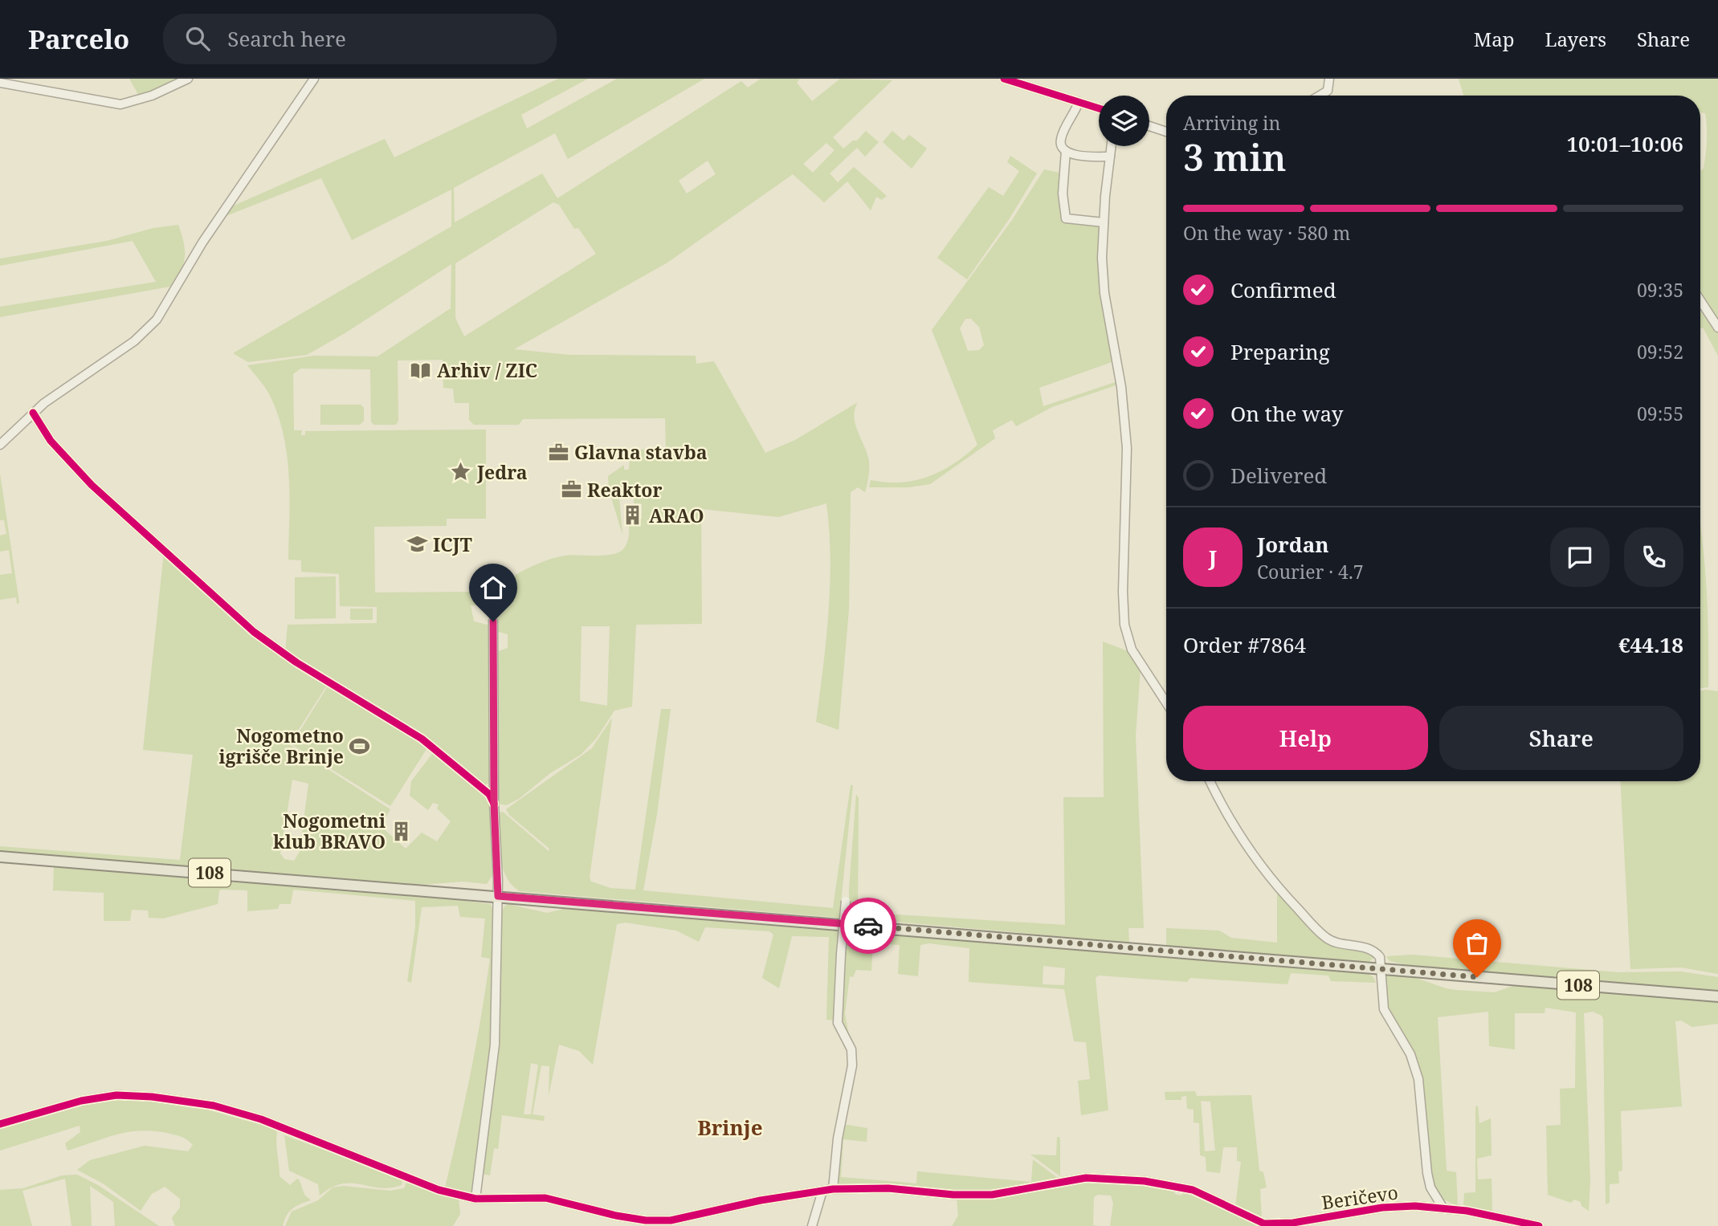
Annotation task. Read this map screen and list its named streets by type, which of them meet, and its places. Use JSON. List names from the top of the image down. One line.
{"streets":{"main road":["108"],"street":["Beričevo"]},"districts":["Brinje"],"places":{"library":["Arhiv / ZIC"],"office":["Glavna stavba","Reaktor"],"place":["Jedra"],"building":["ARAO","Nogometni klub BRAVO"],"school or university":["ICJT"],"sports":["Nogometno igrišče Brinje"]},"page":{"header":"Parcelo","search":"Search here","nav":["Map","Layers","Share"],"heading":["3 min","Arriving in","10:01–10:06"],"panel":["Jordan","Courier · 4.7","Order #7864","€44.18"],"bar":"On the way · 580 m","list":[["Confirmed","09:35"],["Preparing","09:52"],["On the way","09:55"],"Delivered"],"round":"J","buttons":["Help","Share"]}}
